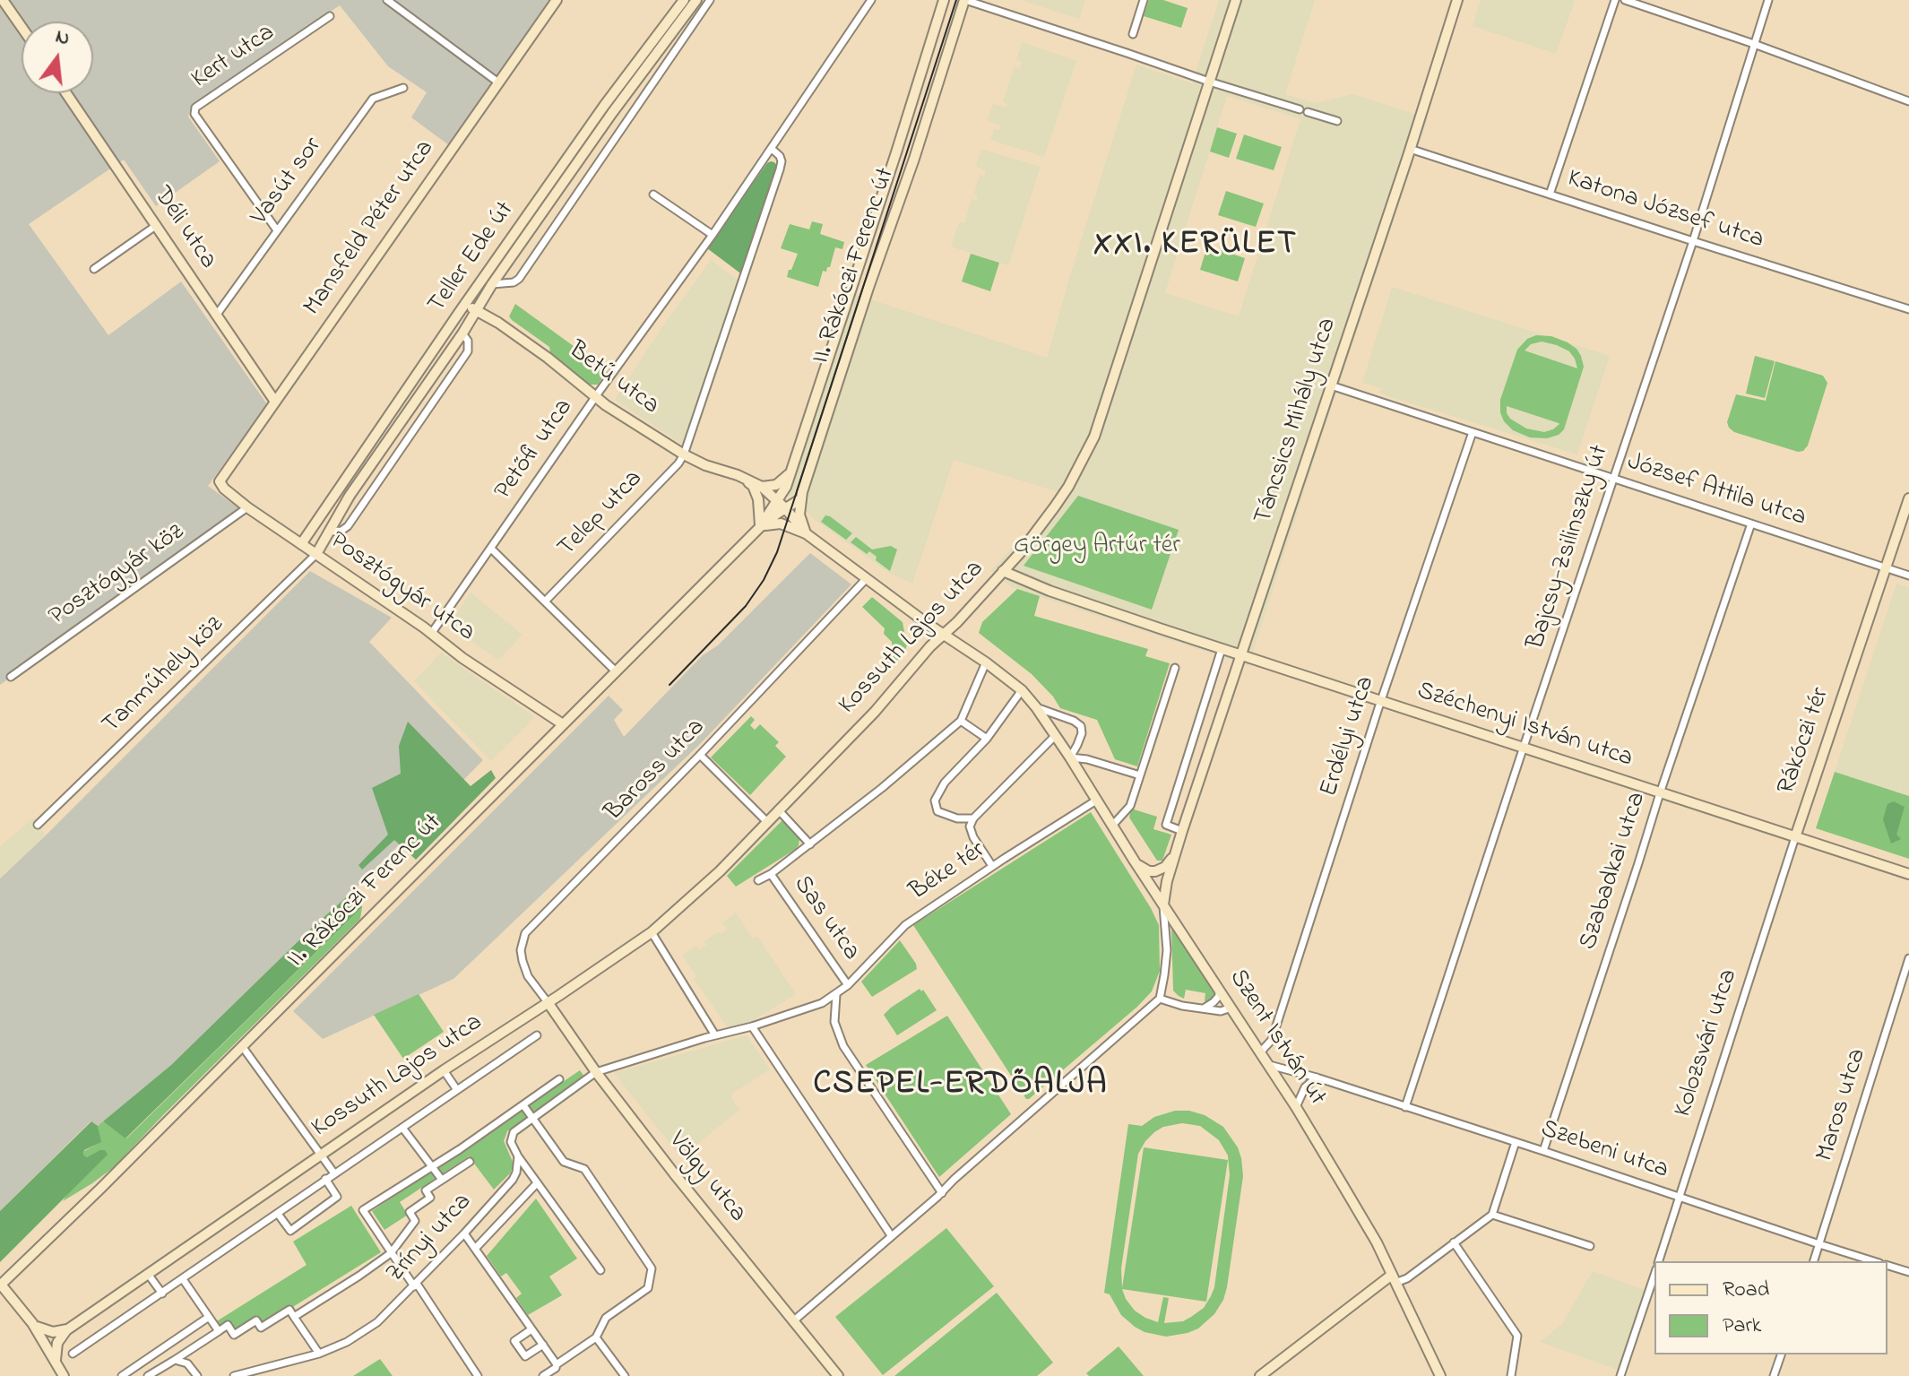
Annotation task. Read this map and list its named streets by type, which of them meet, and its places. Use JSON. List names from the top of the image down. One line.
{"streets":{"street":["Kert utca","Vasút sor","Katona József utca","Déli utca","Mansfeld Péter utca","Teller Ede út","II. Rákóczi Ferenc út","Betű utca","Táncsics Mihály utca","Petőfi utca","József Attila utca","Telep utca","Bajcsy-Zsilinszky út","Posztógyár köz","Posztógyár utca","Kossuth Lajos utca","Tanműhely köz","Széchenyi István utca","Erdélyi utca","Rákóczi tér","Baross utca","Szabadkai utca","Béke tér","Sas utca","Szent István út","Kolozsvári utca","Maros utca","Szebeni utca","Völgy utca","Zrínyi utca"]},"crossings":[["Kert utca","Vasút sor"],["Vasút sor","Déli utca"],["Katona József utca","Táncsics Mihály utca"],["Katona József utca","Bajcsy-Zsilinszky út"],["Déli utca","Mansfeld Péter utca"],["Mansfeld Péter utca","Posztógyár utca"],["Teller Ede út","Betű utca"],["Teller Ede út","Posztógyár utca"],["Teller Ede út","Tanműhely köz"],["II. Rákóczi Ferenc út","Betű utca"],["II. Rákóczi Ferenc út","Posztógyár utca"],["II. Rákóczi Ferenc út","Szent István út"],["Betű utca","Petőfi utca"],["Betű utca","Telep utca"],["Betű utca","Szent István út"],["Táncsics Mihály utca","József Attila utca"],["Táncsics Mihály utca","Széchenyi István utca"],["Táncsics Mihály utca","Szent István út"],["Petőfi utca","Posztógyár utca"],["József Attila utca","Bajcsy-Zsilinszky út"],["József Attila utca","Erdélyi utca"],["József Attila utca","Rákóczi tér"],["József Attila utca","Szabadkai utca"],["Bajcsy-Zsilinszky út","Széchenyi István utca"],["Bajcsy-Zsilinszky út","Szebeni utca"],["Posztógyár köz","Posztógyár utca"],["Posztógyár utca","Tanműhely köz"],["Kossuth Lajos utca","Baross utca"],["Kossuth Lajos utca","Szent István út"],["Kossuth Lajos utca","Völgy utca"],["Széchenyi István utca","Erdélyi utca"],["Széchenyi István utca","Rákóczi tér"],["Széchenyi István utca","Szabadkai utca"],["Széchenyi István utca","Kolozsvári utca"],["Erdélyi utca","Szent István út"],["Rákóczi tér","Kolozsvári utca"],["Baross utca","Szent István út"],["Baross utca","Völgy utca"],["Szabadkai utca","Szebeni utca"],["Béke tér","Sas utca"],["Béke tér","Szent István út"],["Béke tér","Völgy utca"],["Béke tér","Zrínyi utca"],["Szent István út","Szebeni utca"],["Kolozsvári utca","Szebeni utca"],["Maros utca","Szebeni utca"],["Völgy utca","Zrínyi utca"]],"districts":["XXI. KERÜLET","CSEPEL-ERDŐALJA"],"parks":["Görgey Artúr tér"],"legend":["Road","Park"],"north":"top"}
